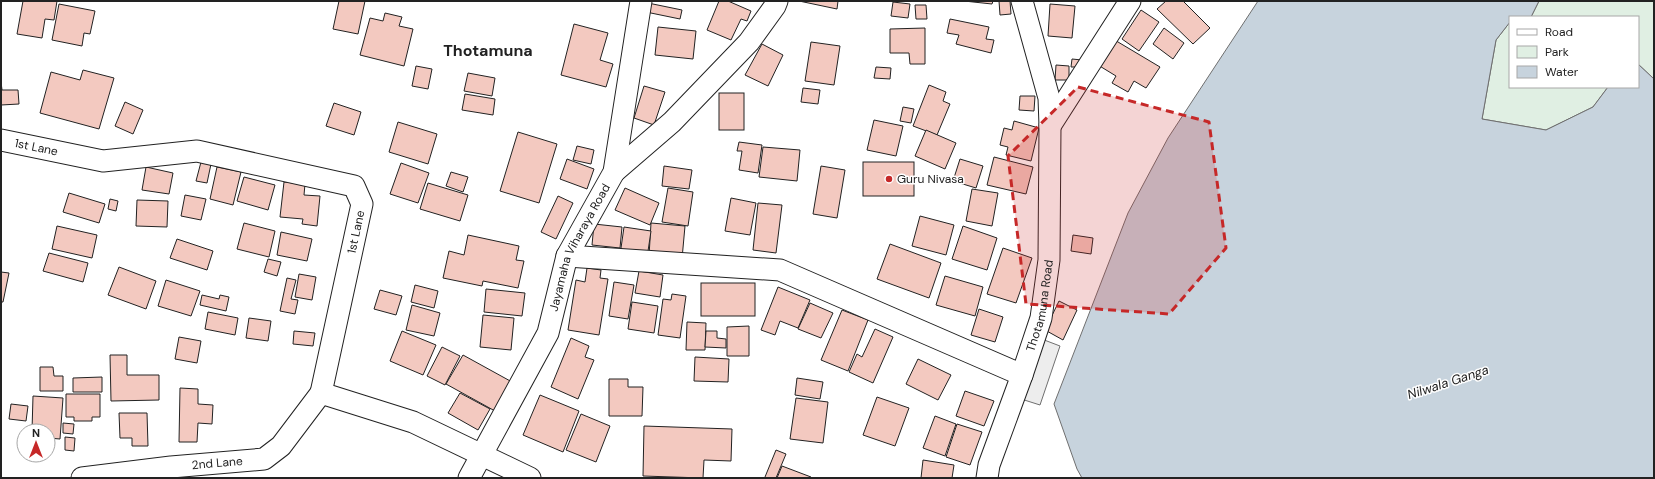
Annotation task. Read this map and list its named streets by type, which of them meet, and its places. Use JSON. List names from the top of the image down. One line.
{"streets":{"street":["1st Lane","Jayamaha Viharaya Road","Thotamuna Road","2nd Lane"]},"crossings":[["1st Lane","2nd Lane"]],"districts":["Thotamuna"],"water":["Nilwala Ganga"],"places":["Guru Nivasa"],"legend":["Road","Park","Water"],"north":"top"}
